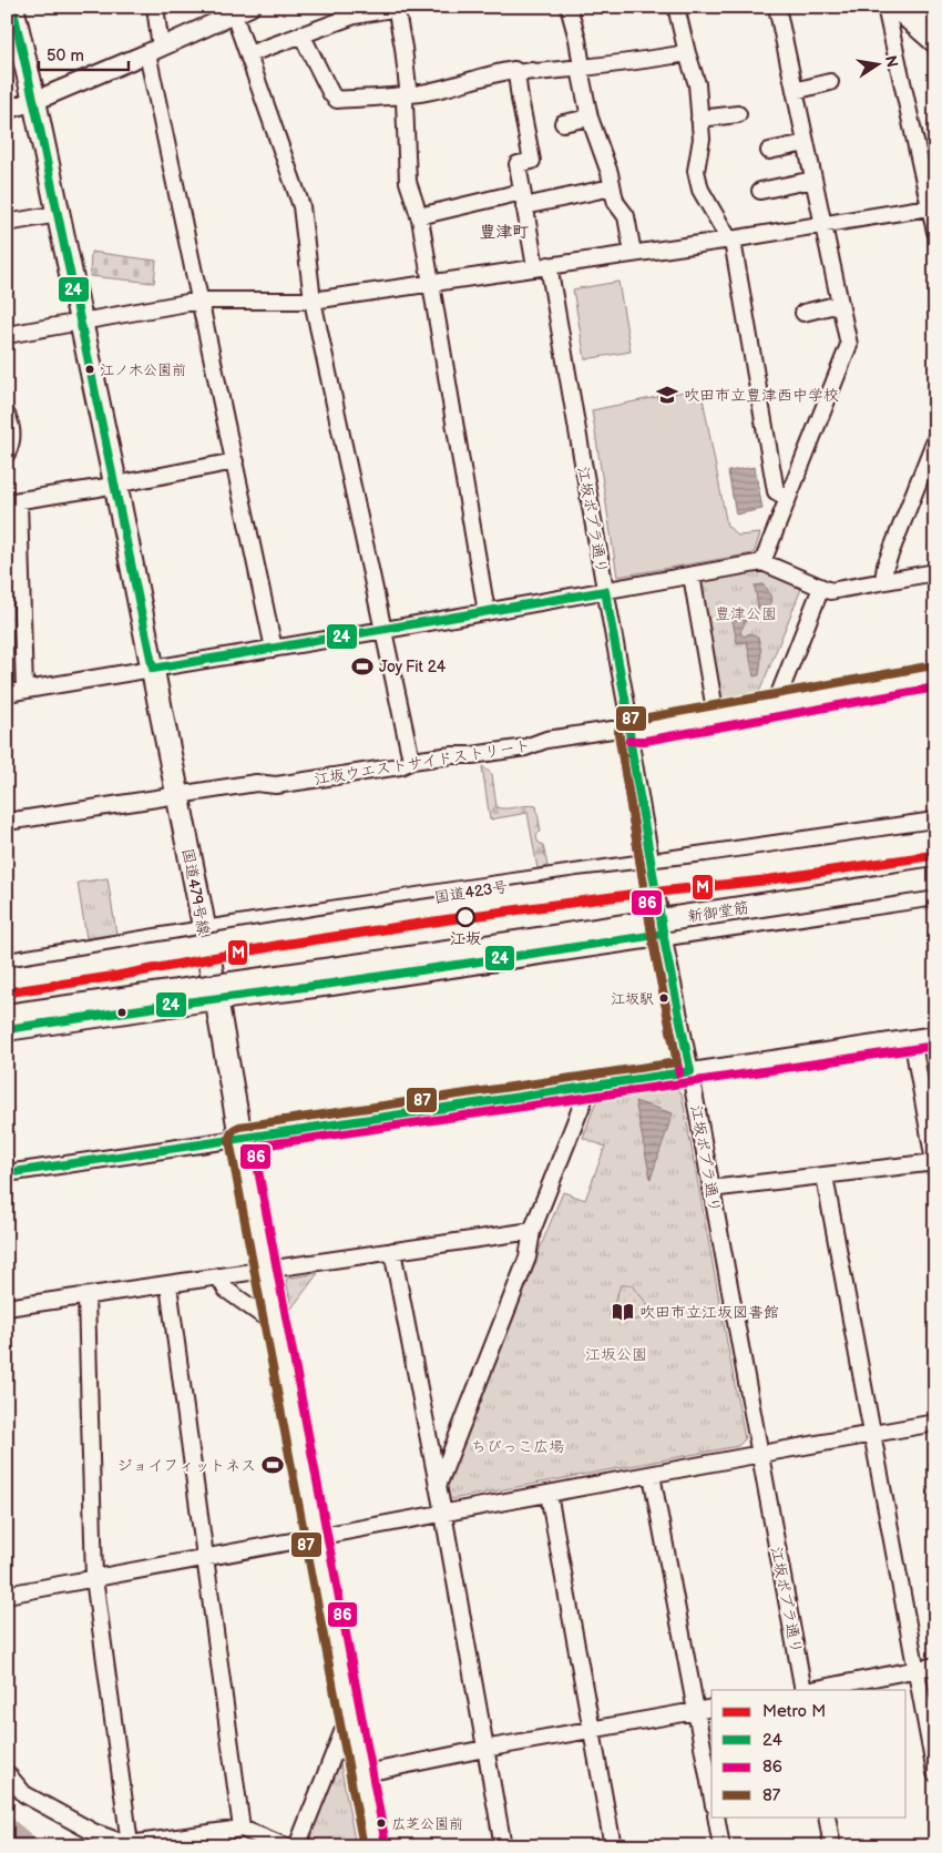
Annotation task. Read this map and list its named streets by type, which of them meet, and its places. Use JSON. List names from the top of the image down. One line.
{"streets":{"highway":["国道479号線","国道423号","新御堂筋"],"street":["江坂ポプラ通り","江坂ウエストサイドストリート"]},"crossings":[["江坂ポプラ通り","江坂ウエストサイドストリート"],["江坂ポプラ通り","国道423号"],["江坂ウエストサイドストリート","国道479号線"],["国道479号線","国道423号"]],"districts":["豊津町"],"parks":["豊津公園","江坂公園","ちびっこ広場"],"places":{"other":["江ノ木公園前","江坂","江坂駅","広芝公園前"],"school or university":["吹田市立豊津西中学校"],"sports":["Joy Fit 24","ジョイフィットネス"],"library":["吹田市立江坂図書館"]},"lines":["transit line 24","transit line 87","transit line 86","metro line M"],"legend":["Metro M","24","86","87"],"scale_bar":"50 m","north":"right"}
